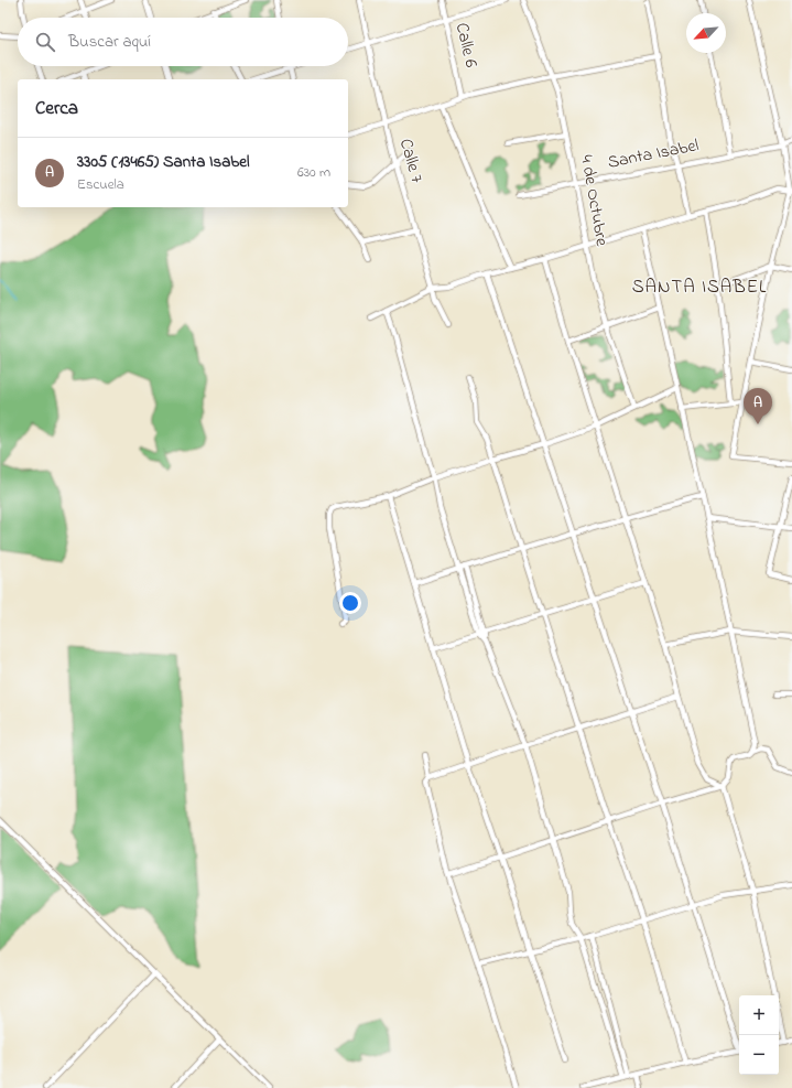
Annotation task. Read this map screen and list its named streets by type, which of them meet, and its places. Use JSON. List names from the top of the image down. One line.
{"streets":{"street":["Calle 6","Santa Isabel","Calle 7","4 de Octubre"]},"crossings":[["Santa Isabel","4 de Octubre"]],"districts":["SANTA ISABEL"],"north":"bottom left","page":{"search":"Buscar aquí","heading":"Cerca","list":[{"mark":"A","name":"3305 (13465) Santa Isabel","note":"Escuela","value":"630 m"}],"pins":"A","map_buttons":["+","−"]}}
